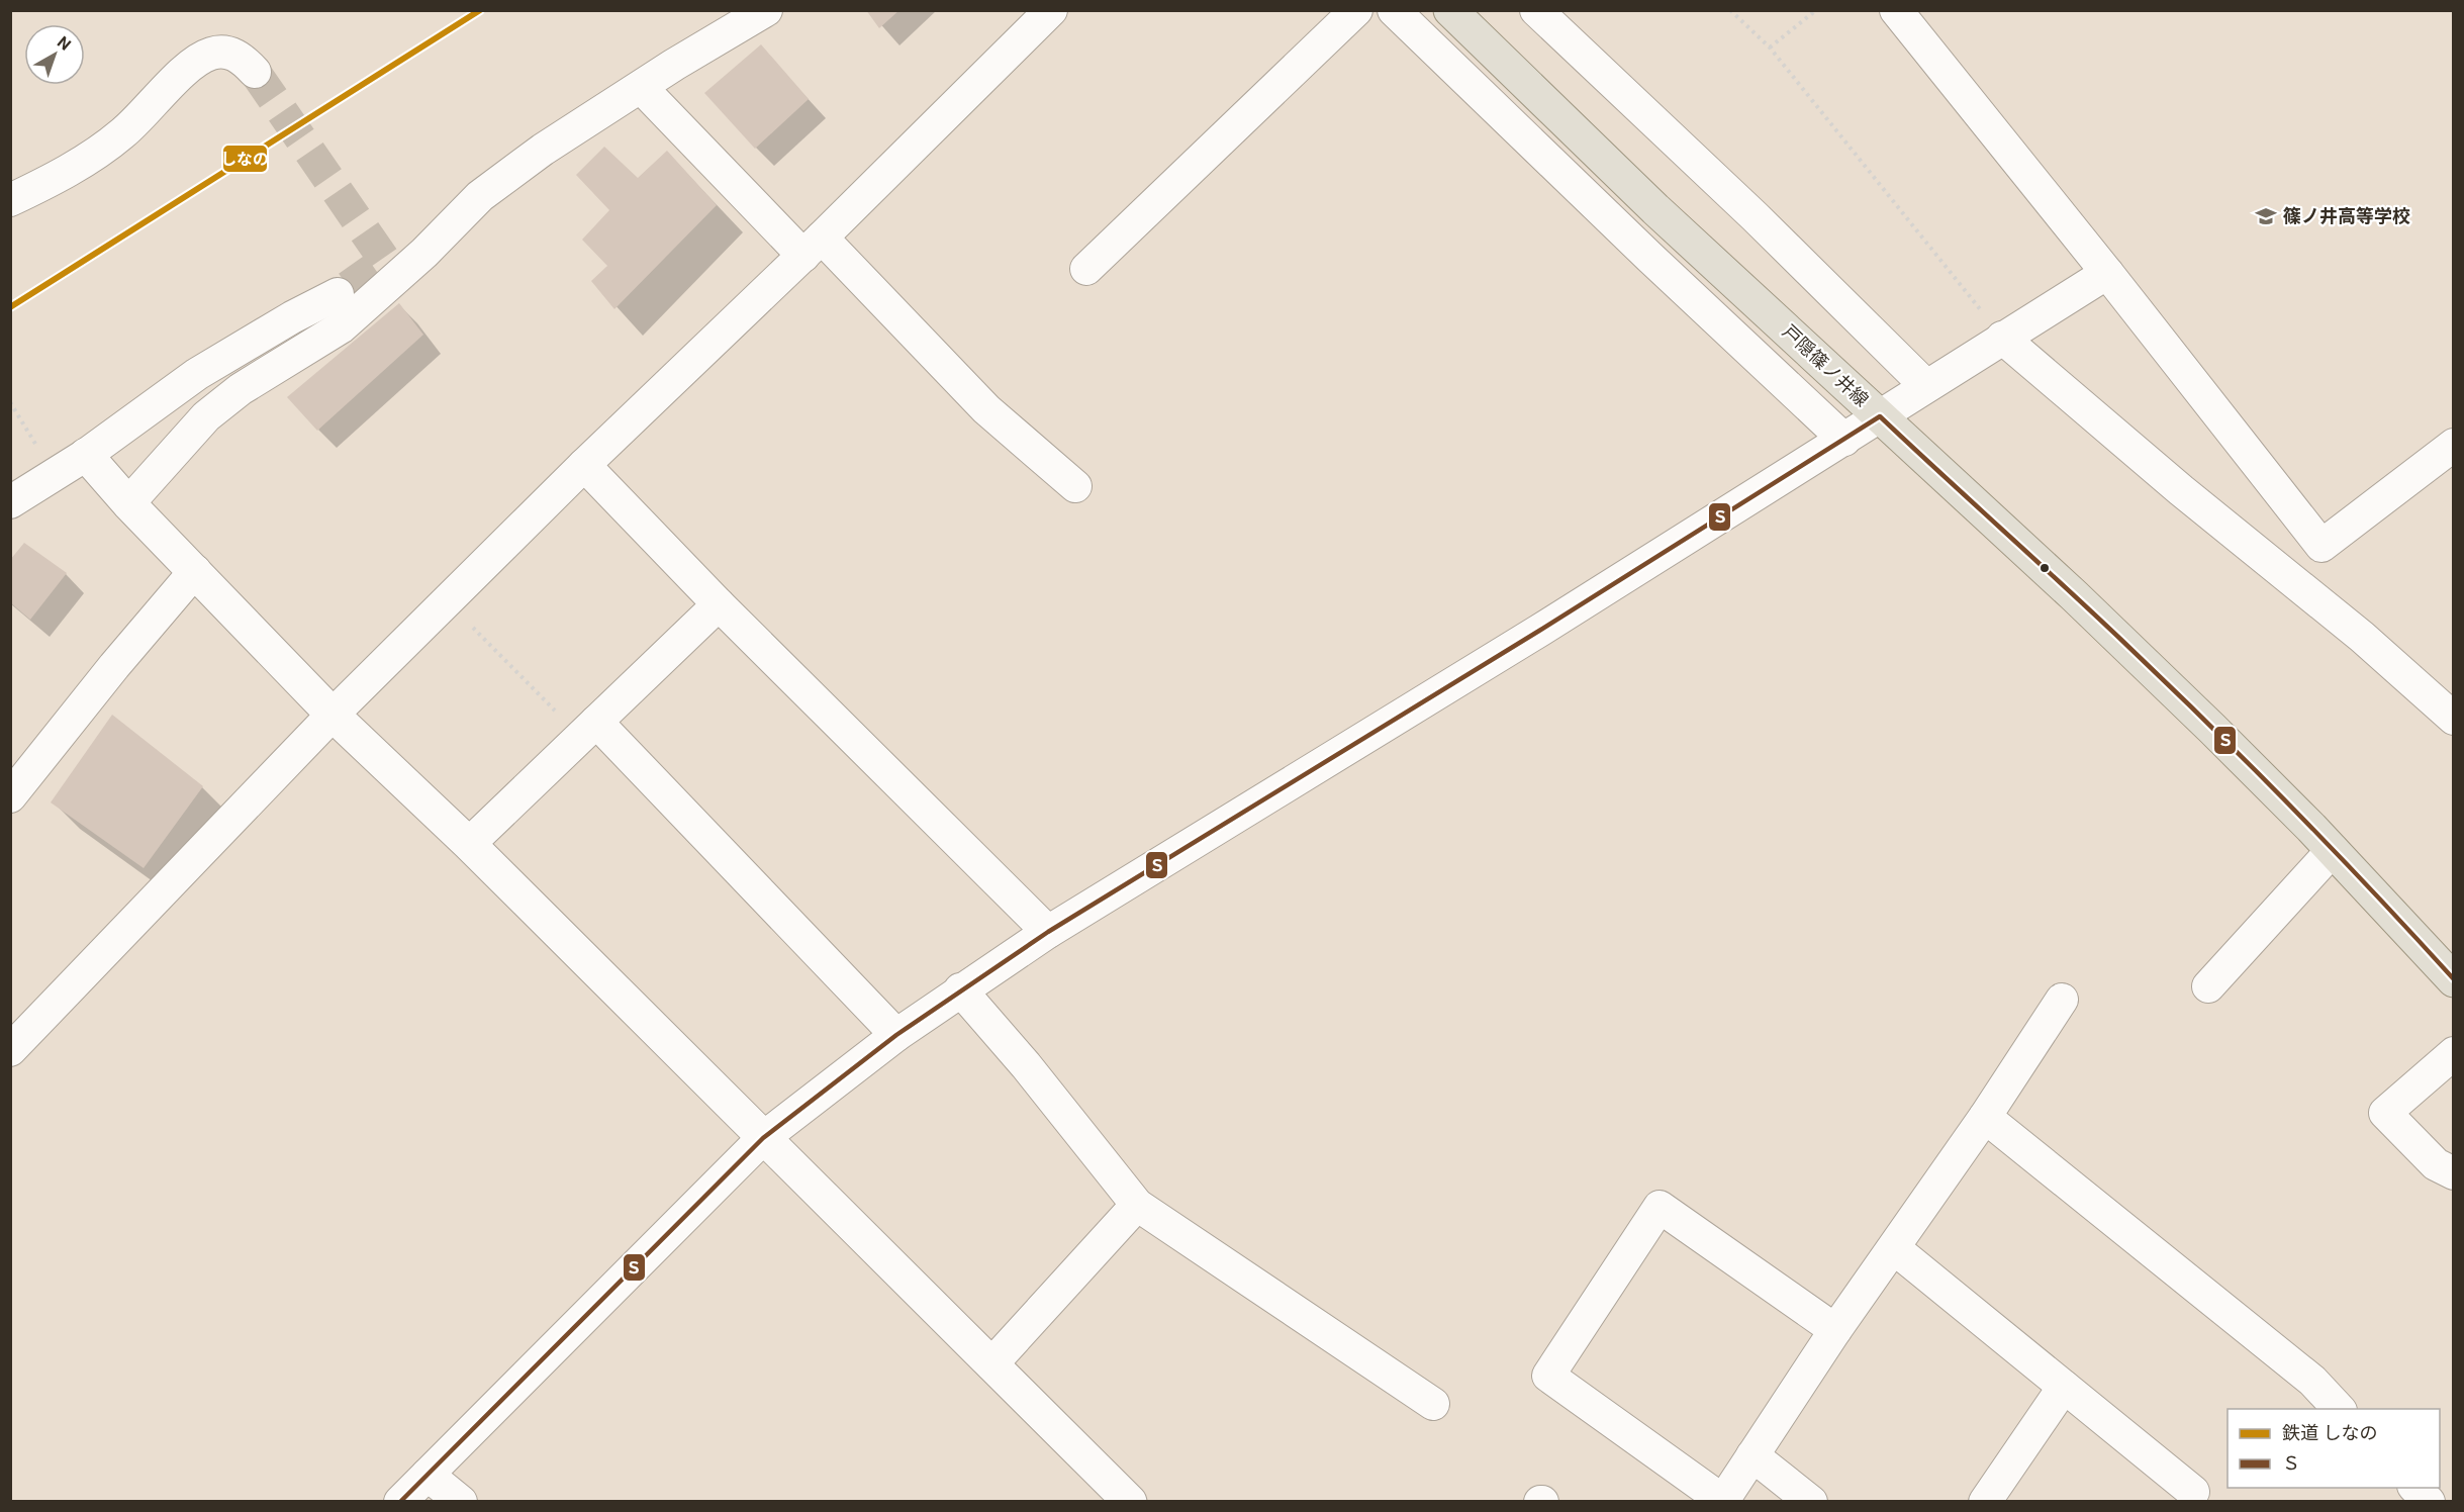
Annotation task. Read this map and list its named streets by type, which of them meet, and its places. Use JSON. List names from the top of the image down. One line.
{"streets":{"main road":["戸隠篠ノ井線"]},"places":{"school or university":["篠ノ井高等学校"]},"lines":["rail line しなの","transit line Ｓ"],"legend":["鉄道 しなの","Ｓ"],"north":"top right"}
